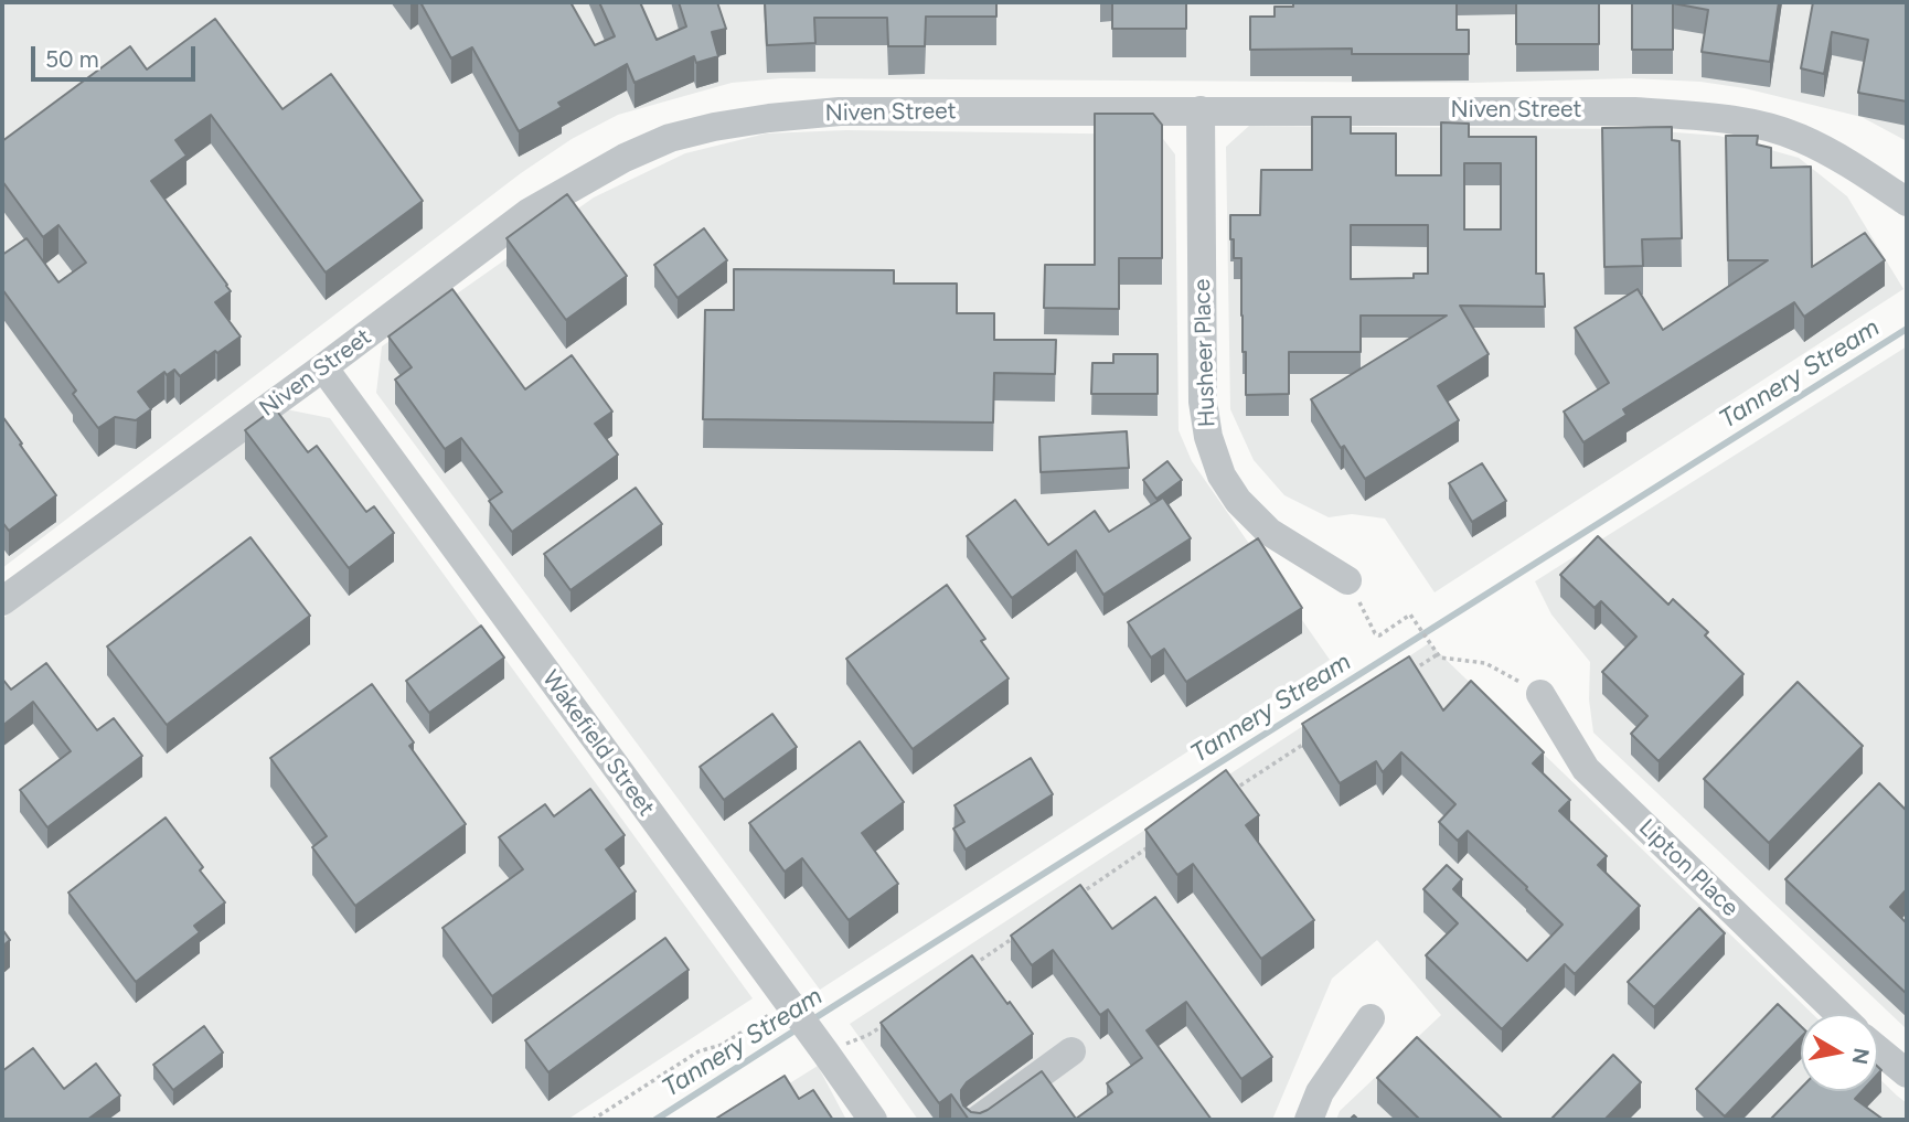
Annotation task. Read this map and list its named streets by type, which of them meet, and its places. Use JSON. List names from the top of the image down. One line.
{"streets":{"street":["Niven Street","Husheer Place","Wakefield Street","Lipton Place"]},"crossings":[["Niven Street","Husheer Place"],["Niven Street","Wakefield Street"]],"water":["Tannery Stream"],"scale_bar":"50 m","north":"right"}
